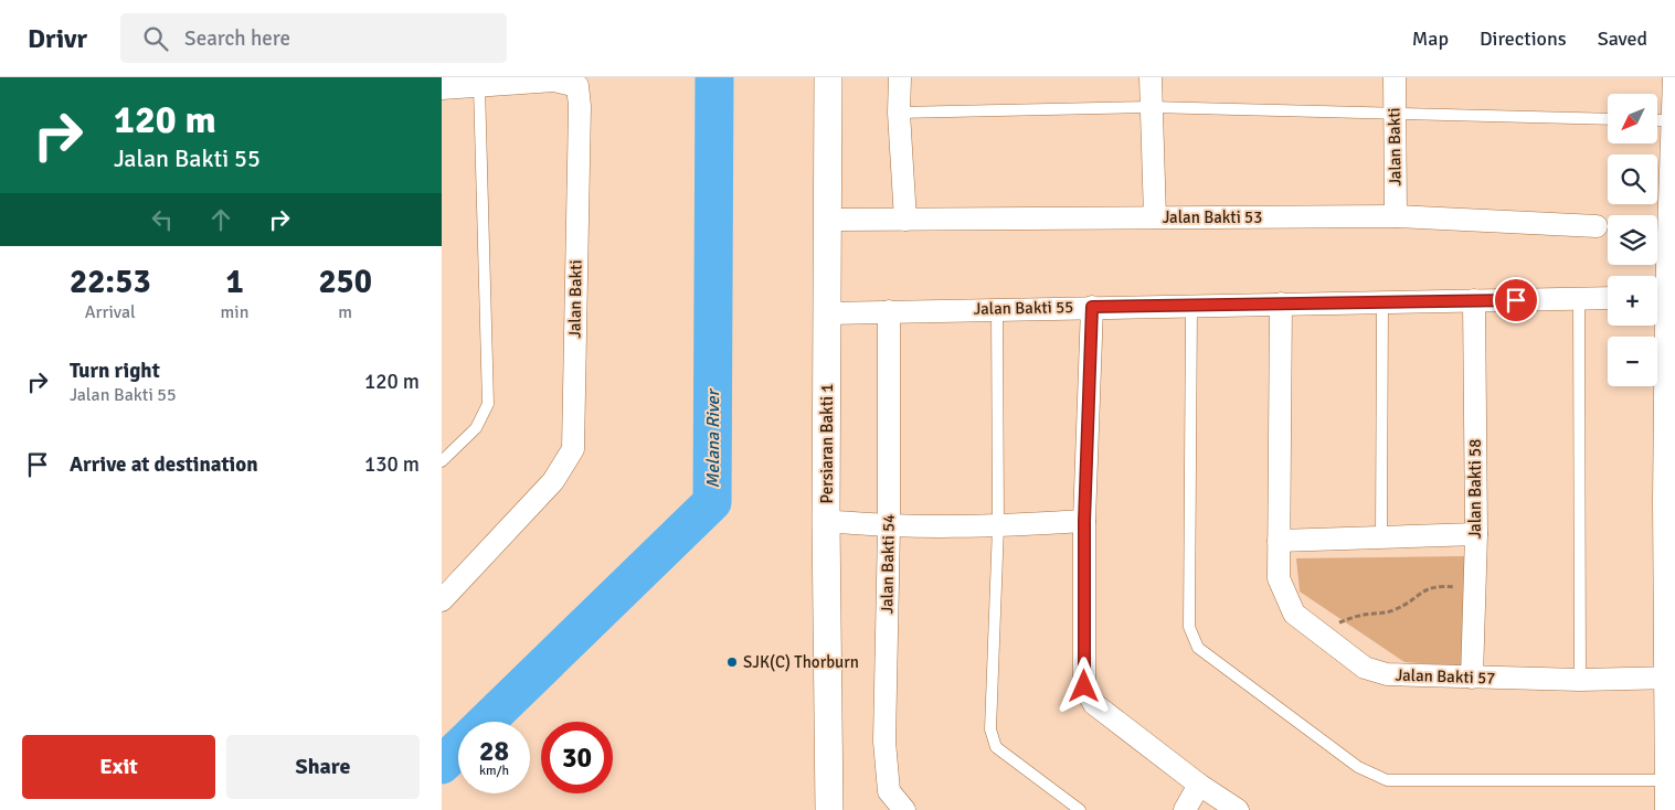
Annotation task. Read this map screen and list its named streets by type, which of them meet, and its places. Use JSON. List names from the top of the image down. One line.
{"streets":{"street":["Jalan Bakti","Jalan Bakti 53","Jalan Bakti 55","Persiaran Bakti 1","Jalan Bakti 58","Jalan Bakti 54","Jalan Bakti 57"]},"crossings":[["Jalan Bakti","Jalan Bakti 53"],["Jalan Bakti 53","Persiaran Bakti 1"],["Jalan Bakti 55","Persiaran Bakti 1"],["Jalan Bakti 55","Jalan Bakti 58"],["Jalan Bakti 55","Jalan Bakti 54"],["Jalan Bakti 55","Jalan Bakti 57"],["Jalan Bakti 58","Jalan Bakti 57"]],"water":["Melana River"],"places":["SJK(C) Thorburn"],"north":"bottom left","page":{"header":"Drivr","search":"Search here","nav":["Map","Directions","Saved"],"turn":["120 m","Jalan Bakti 55"],"map_buttons":["+","−"],"eta":["22:53","Arrival","1","min","250","m"],"list":[{"name":"Turn right","note":"Jalan Bakti 55","value":"120 m"},{"name":"Arrive at destination","value":"130 m"}],"speed":"28 km/h","limit":"30","buttons":["Exit","Share"]}}
